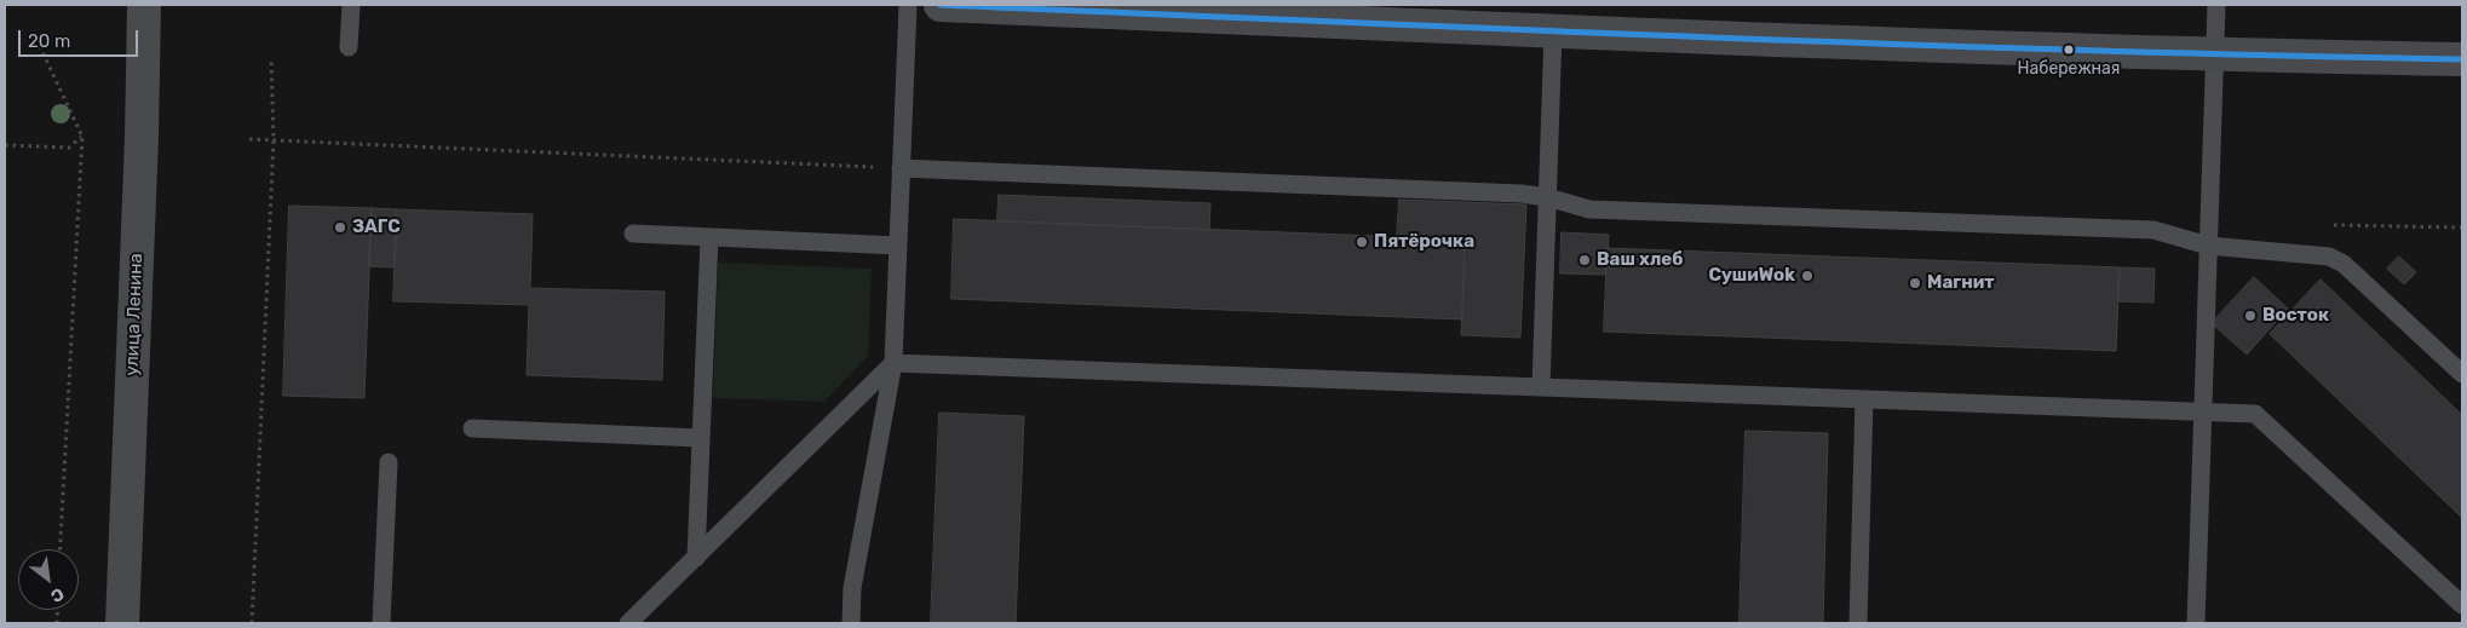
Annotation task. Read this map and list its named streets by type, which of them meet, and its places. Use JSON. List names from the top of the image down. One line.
{"streets":{"main road":["улица Ленина"]},"places":["Набережная","ЗАГС","Пятёрочка","Ваш хлеб","СушиWok","Магнит","Восток"],"scale_bar":"20 m","north":"bottom right"}
